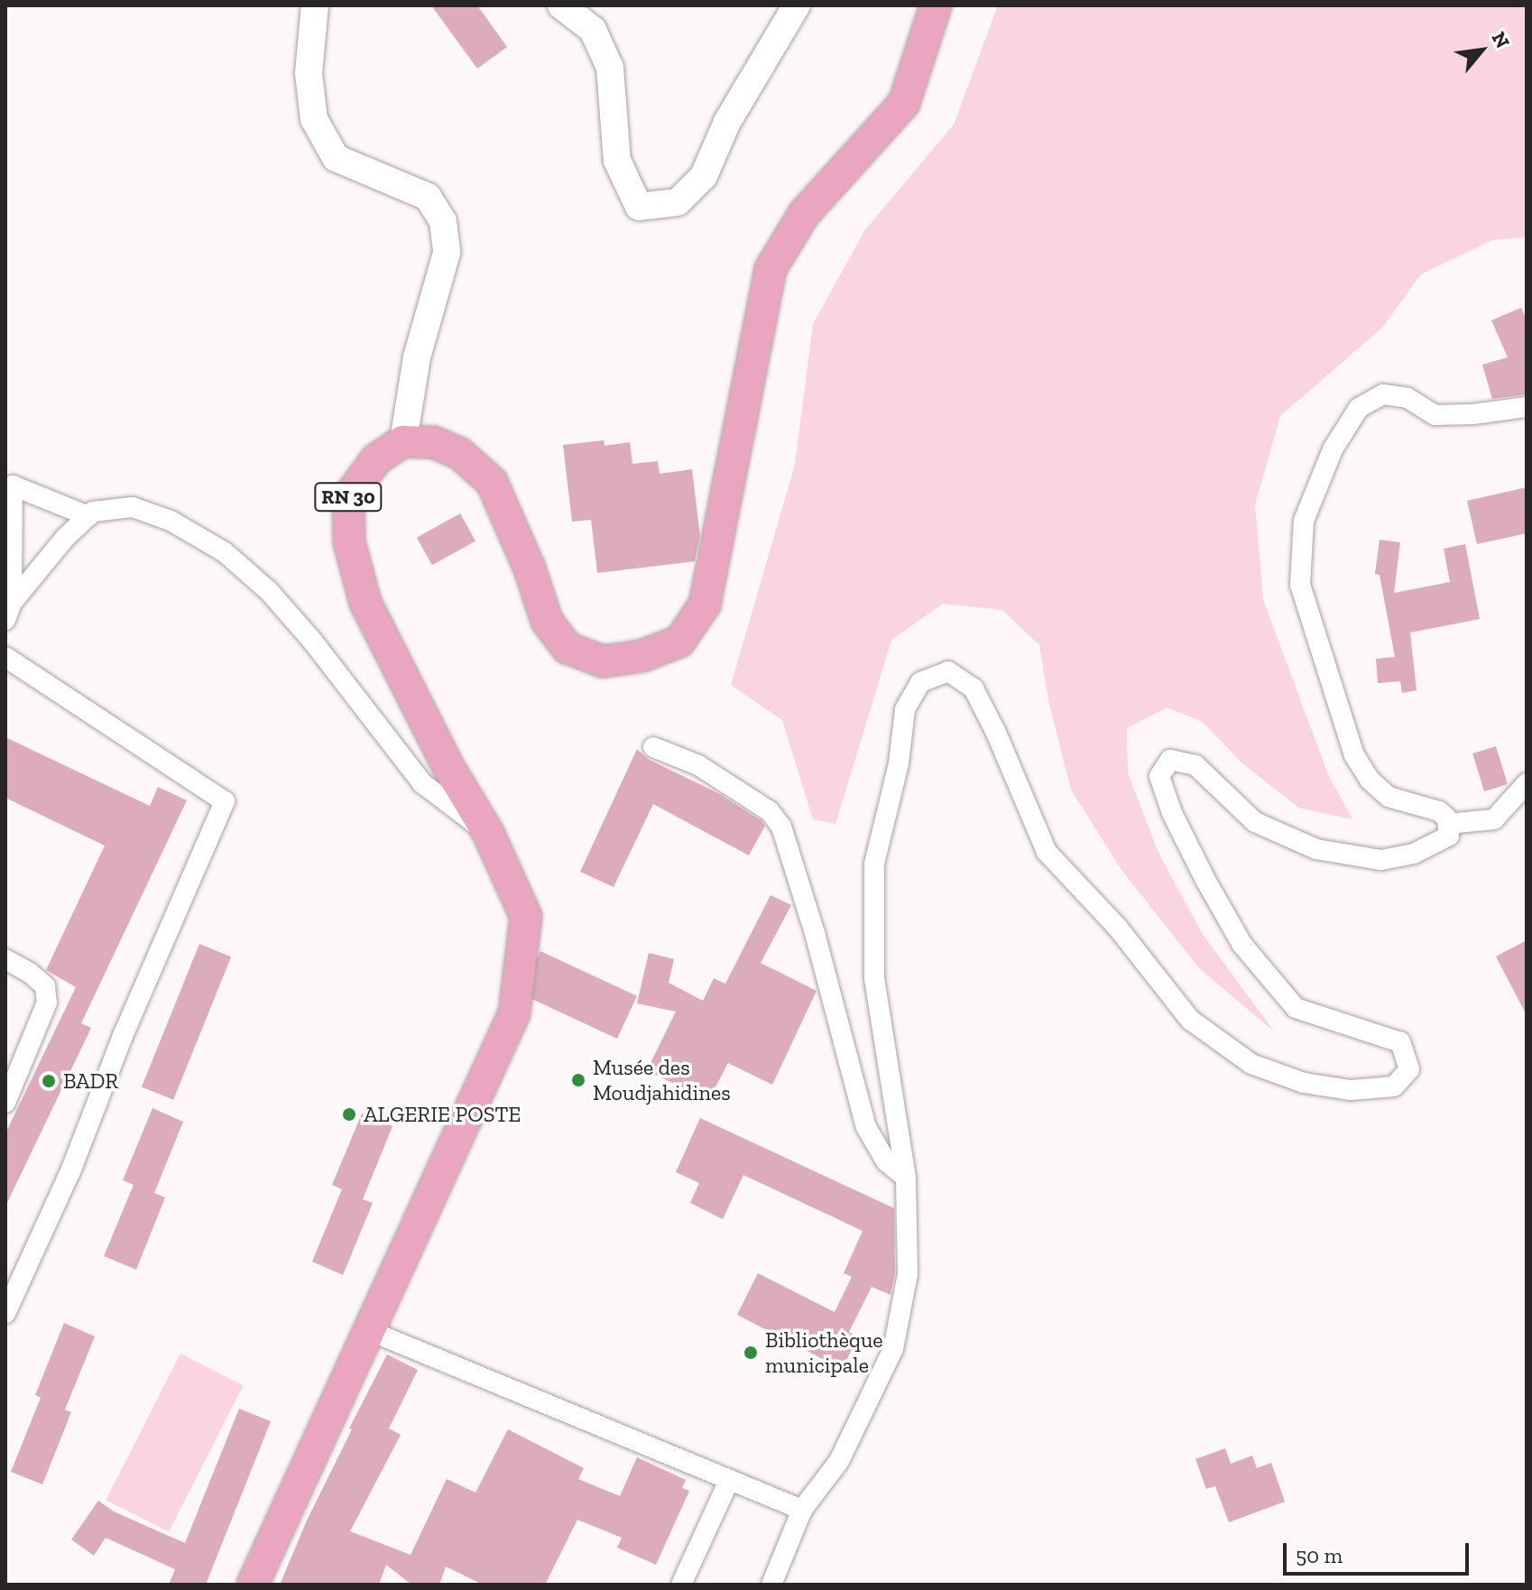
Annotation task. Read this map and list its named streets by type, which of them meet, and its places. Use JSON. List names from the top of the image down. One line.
{"streets":{"main road":["RN 30"]},"places":["Musée des Moudjahidines","BADR","ALGERIE POSTE","Bibliothèque municipale"],"scale_bar":"50 m","north":"top right"}
